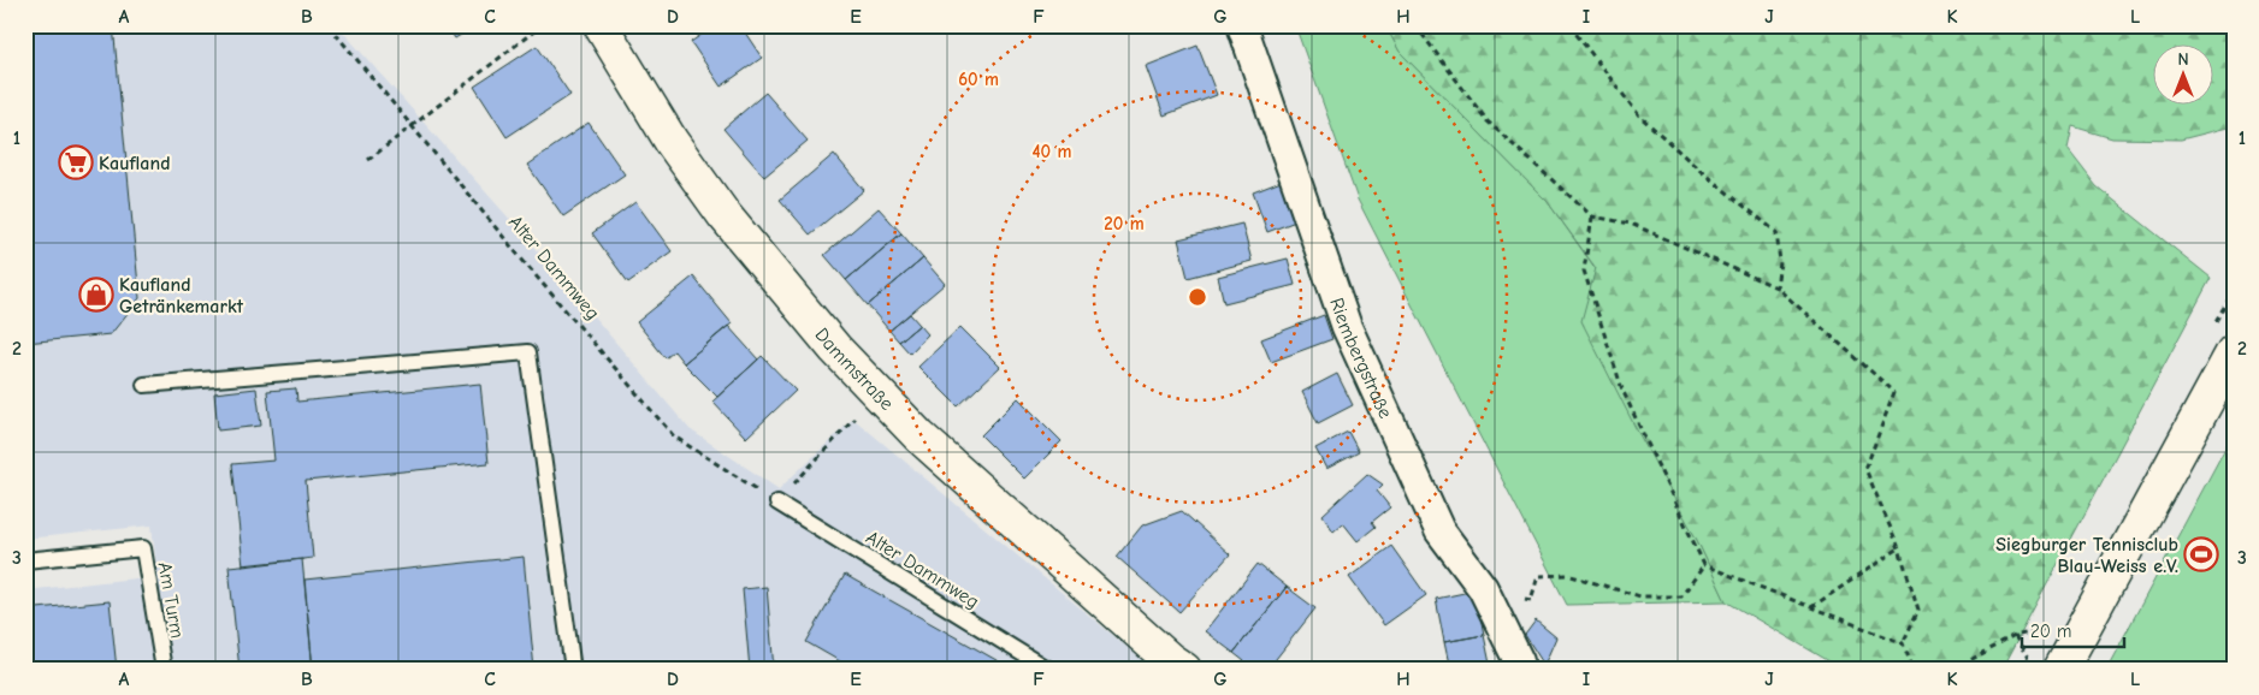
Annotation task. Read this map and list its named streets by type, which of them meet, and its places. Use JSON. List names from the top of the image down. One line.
{"streets":{"street":["Riembergstraße","Dammstraße"],"lane":["Alter Dammweg","Am Turm"]},"places":{"supermarket":["Kaufland"],"shop":["Kaufland Getränkemarkt"],"sports":["Siegburger Tennisclub Blau-Weiss e.V."]},"scale_bar":"20 m","north":"top","grid":{"columns":["A","B","C","D","E","F","G","H","I","J","K","L"],"rows":["1","2","3"]},"rings":["60 m","40 m","20 m"]}
